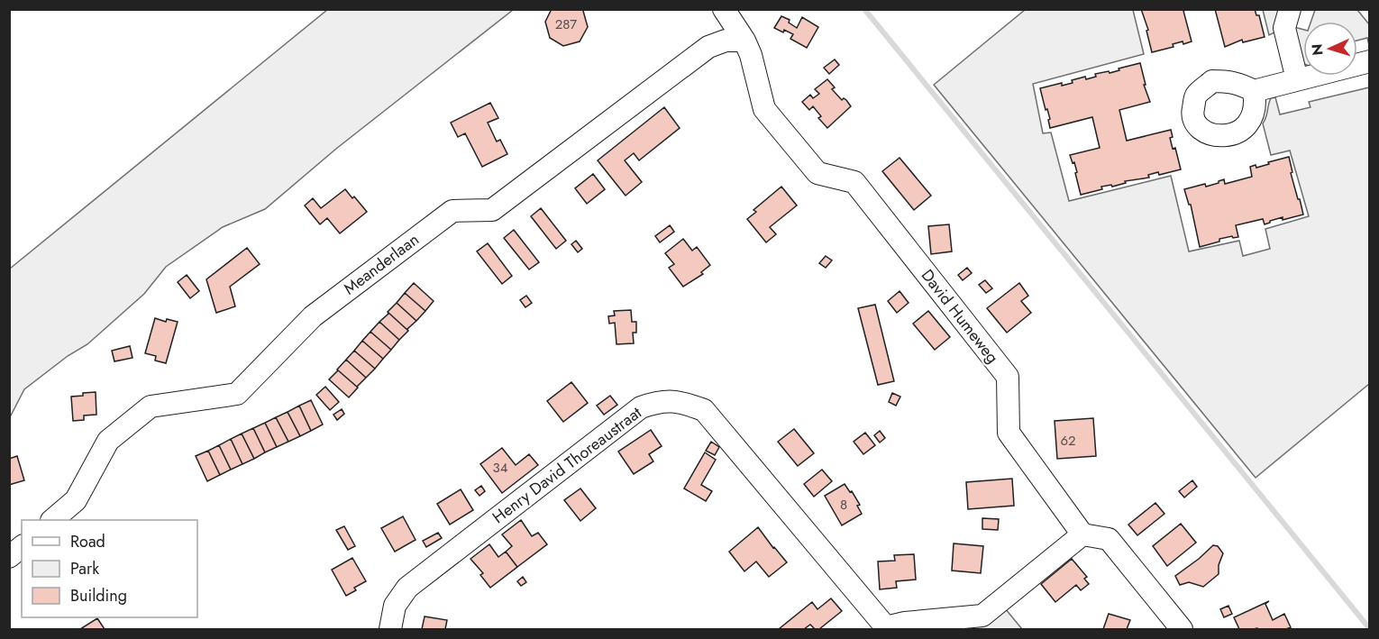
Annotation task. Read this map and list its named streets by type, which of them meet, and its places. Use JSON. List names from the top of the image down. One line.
{"streets":{"street":["Meanderlaan","David Humeweg","Henry David Thoreaustraat"]},"crossings":[["Meanderlaan","David Humeweg"]],"house_numbers":["287","62","34","8"],"legend":["Road","Park","Building"],"north":"left"}
